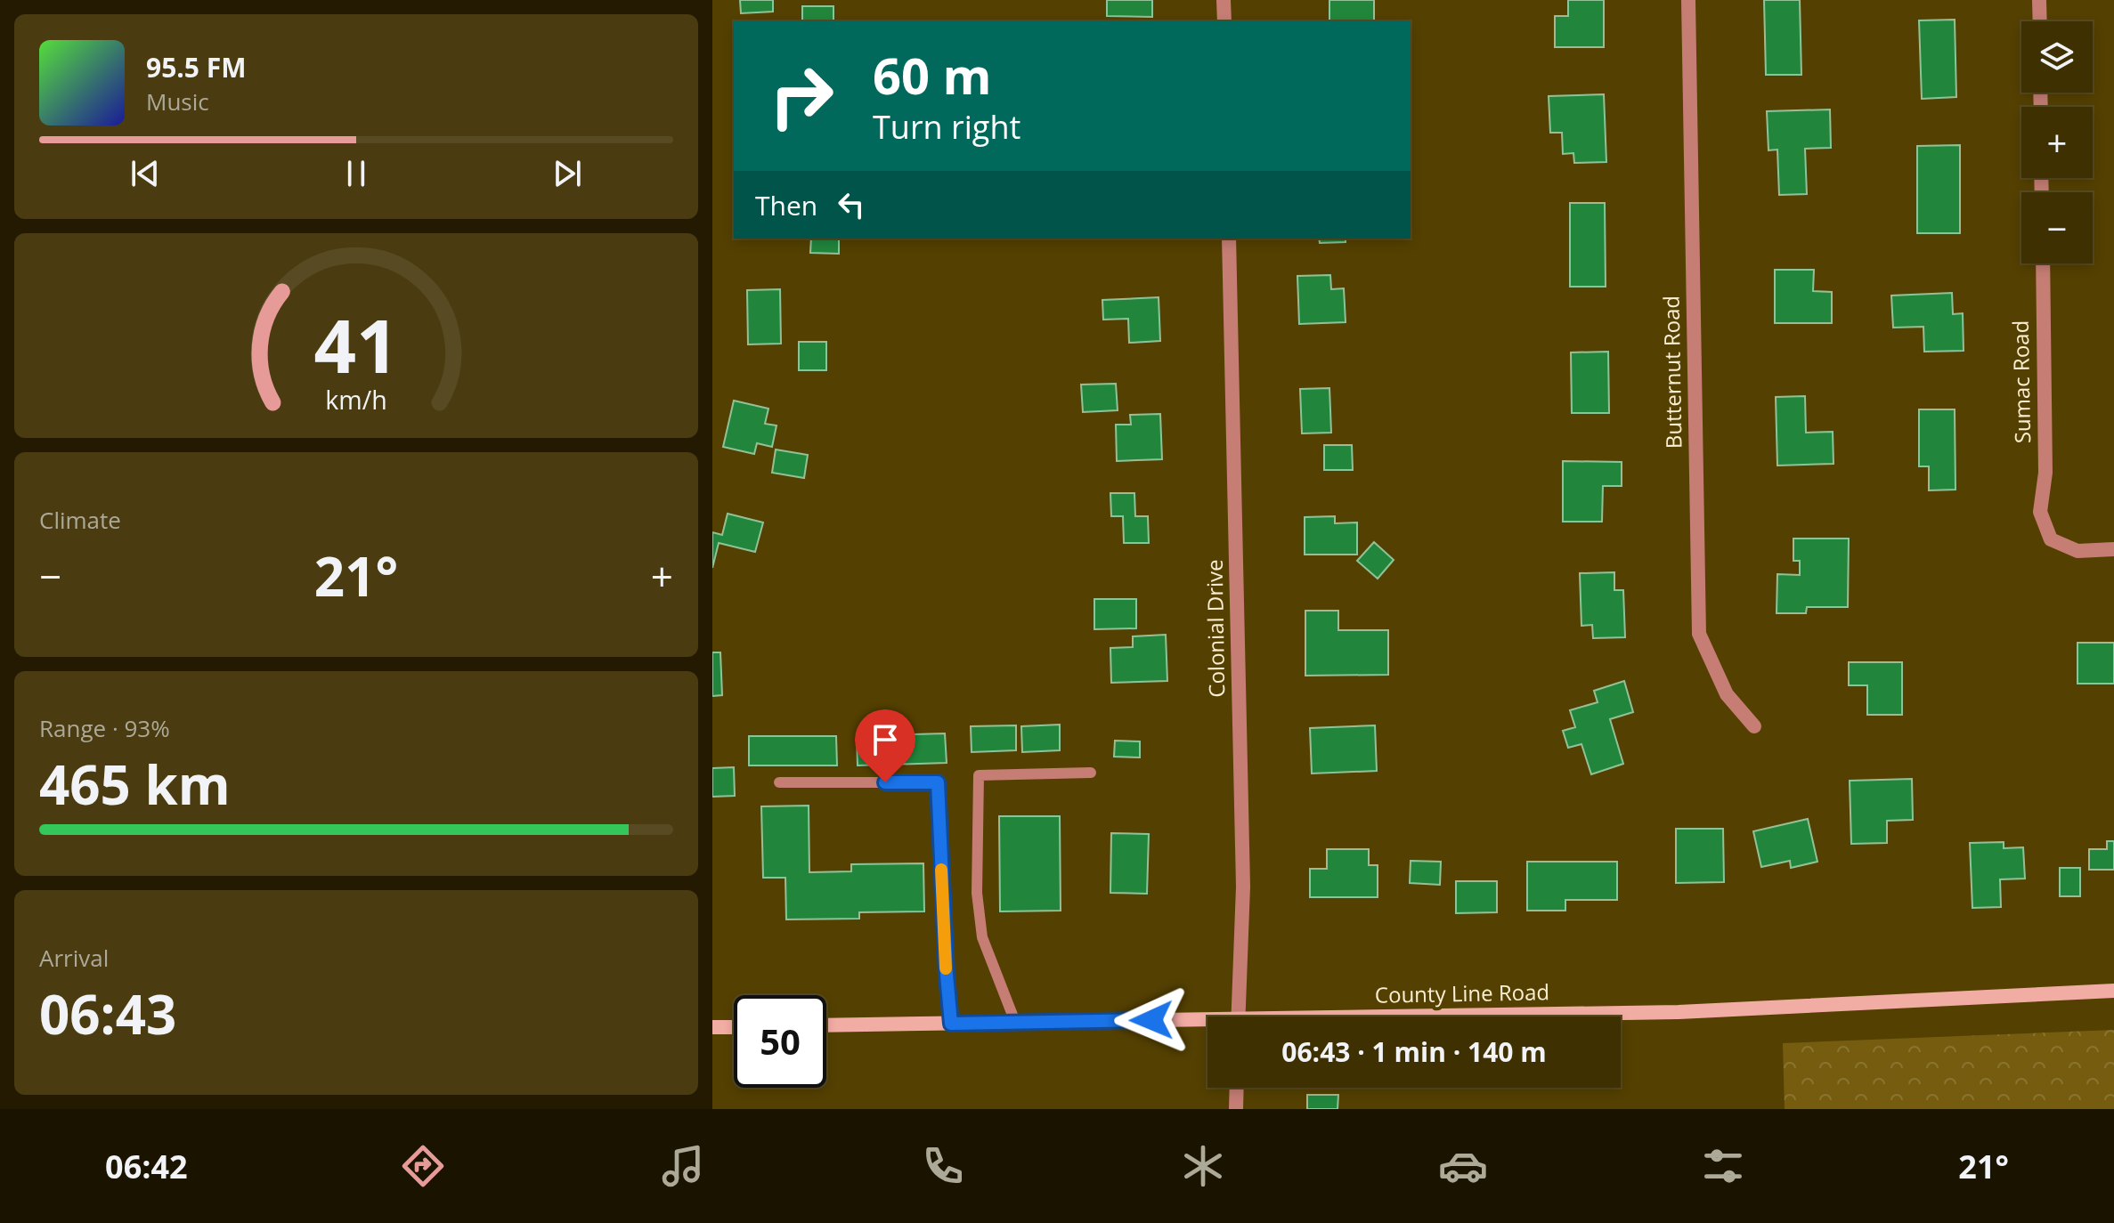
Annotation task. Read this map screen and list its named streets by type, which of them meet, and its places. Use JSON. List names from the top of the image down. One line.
{"streets":{"main road":["County Line Road"],"street":["Butternut Road","Sumac Road","Colonial Drive"]},"page":{"map_buttons":["+","−"],"turn":["60 m","Turn right"],"song":["95.5 FM","Music"],"then":"Then","tile":["Climate",["Range · 93%","465 km"],["Arrival","06:43"]],"heat":["−","21°","+"],"limit":"50","trip":"06:43 · 1 min · 140 m","tabs":["06:42","21°"],"gauge":["41","km/h"]}}
